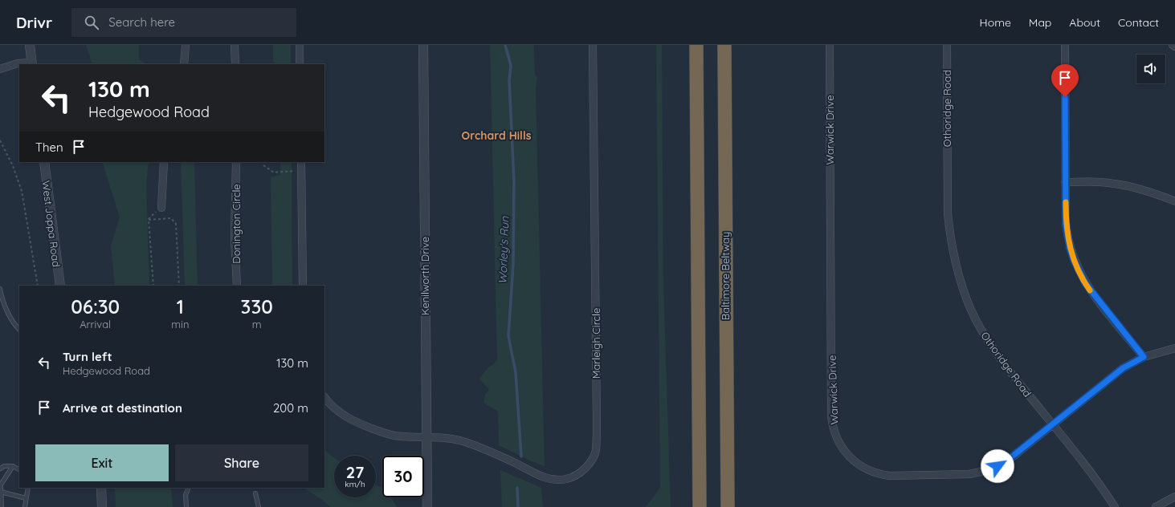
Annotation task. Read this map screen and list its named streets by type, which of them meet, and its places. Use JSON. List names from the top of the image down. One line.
{"streets":{"highway":["Baltimore Beltway"],"street":["Othoridge Road","Warwick Drive","West Joppa Road","Donington Circle","Kenilworth Drive","Marleigh Circle"]},"crossings":[["Othoridge Road","Warwick Drive"],["Kenilworth Drive","Marleigh Circle"]],"districts":["Orchard Hills"],"water":["Worley's Run"],"page":{"header":"Drivr","search":"Search here","nav":["Home","Map","About","Contact"],"turn":["130 m","Hedgewood Road"],"then":"Then","eta":["06:30","Arrival","1","min","330","m"],"list":[{"name":"Turn left","note":"Hedgewood Road","value":"130 m"},{"name":"Arrive at destination","value":"200 m"}],"buttons":["Exit","Share"],"speed":"27 km/h","limit":"30"}}
